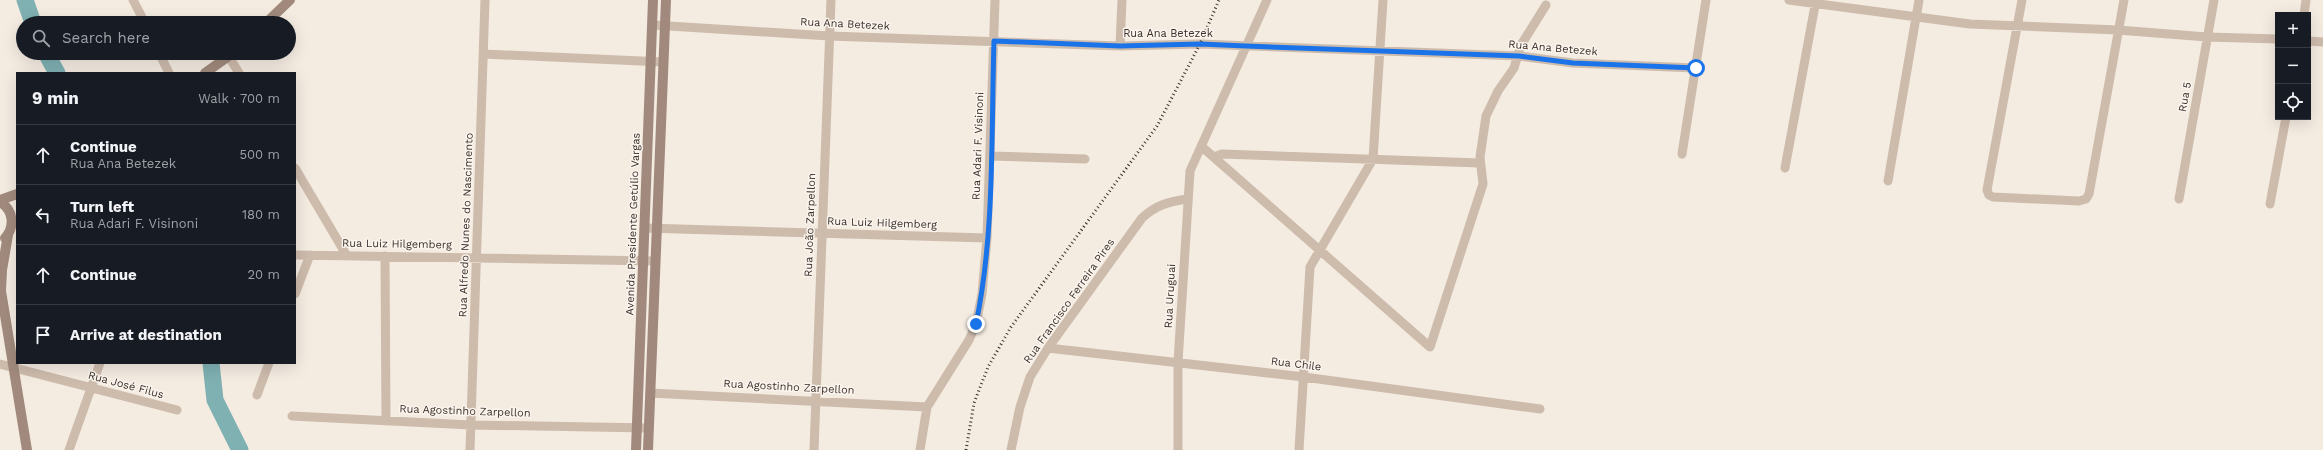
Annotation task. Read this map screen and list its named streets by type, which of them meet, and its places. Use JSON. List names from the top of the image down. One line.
{"streets":{"main road":["Avenida Presidente Getúlio Vargas"],"street":["Rua Ana Betezek","Rua 5","Rua Adari F. Visinoni","Rua Luiz Hilgemberg","Rua Alfredo Nunes do Nascimento","Rua João Zarpellon","Rua Uruguai","Rua Francisco Ferreira Pires","Rua Chile","Rua José Filus","Rua Agostinho Zarpellon"]},"crossings":[["Rua Ana Betezek","Rua Adari F. Visinoni"],["Rua Ana Betezek","Avenida Presidente Getúlio Vargas"],["Rua Ana Betezek","Rua João Zarpellon"],["Rua Ana Betezek","Rua Uruguai"],["Rua Adari F. Visinoni","Rua Luiz Hilgemberg"],["Rua Adari F. Visinoni","Rua Agostinho Zarpellon"],["Rua Luiz Hilgemberg","Avenida Presidente Getúlio Vargas"],["Rua Luiz Hilgemberg","Rua Alfredo Nunes do Nascimento"],["Rua Luiz Hilgemberg","Rua João Zarpellon"],["Avenida Presidente Getúlio Vargas","Rua Agostinho Zarpellon"],["Rua Alfredo Nunes do Nascimento","Rua Agostinho Zarpellon"],["Rua João Zarpellon","Rua Agostinho Zarpellon"],["Rua Uruguai","Rua Francisco Ferreira Pires"],["Rua Uruguai","Rua Chile"],["Rua Francisco Ferreira Pires","Rua Chile"]],"page":{"map_buttons":["+","−"],"search":"Search here","heading":["9 min","Walk · 700 m"],"list":[["Continue","Rua Ana Betezek","500 m"],["Turn left","Rua Adari F. Visinoni","180 m"],["Continue","20 m"],"Arrive at destination"]}}
